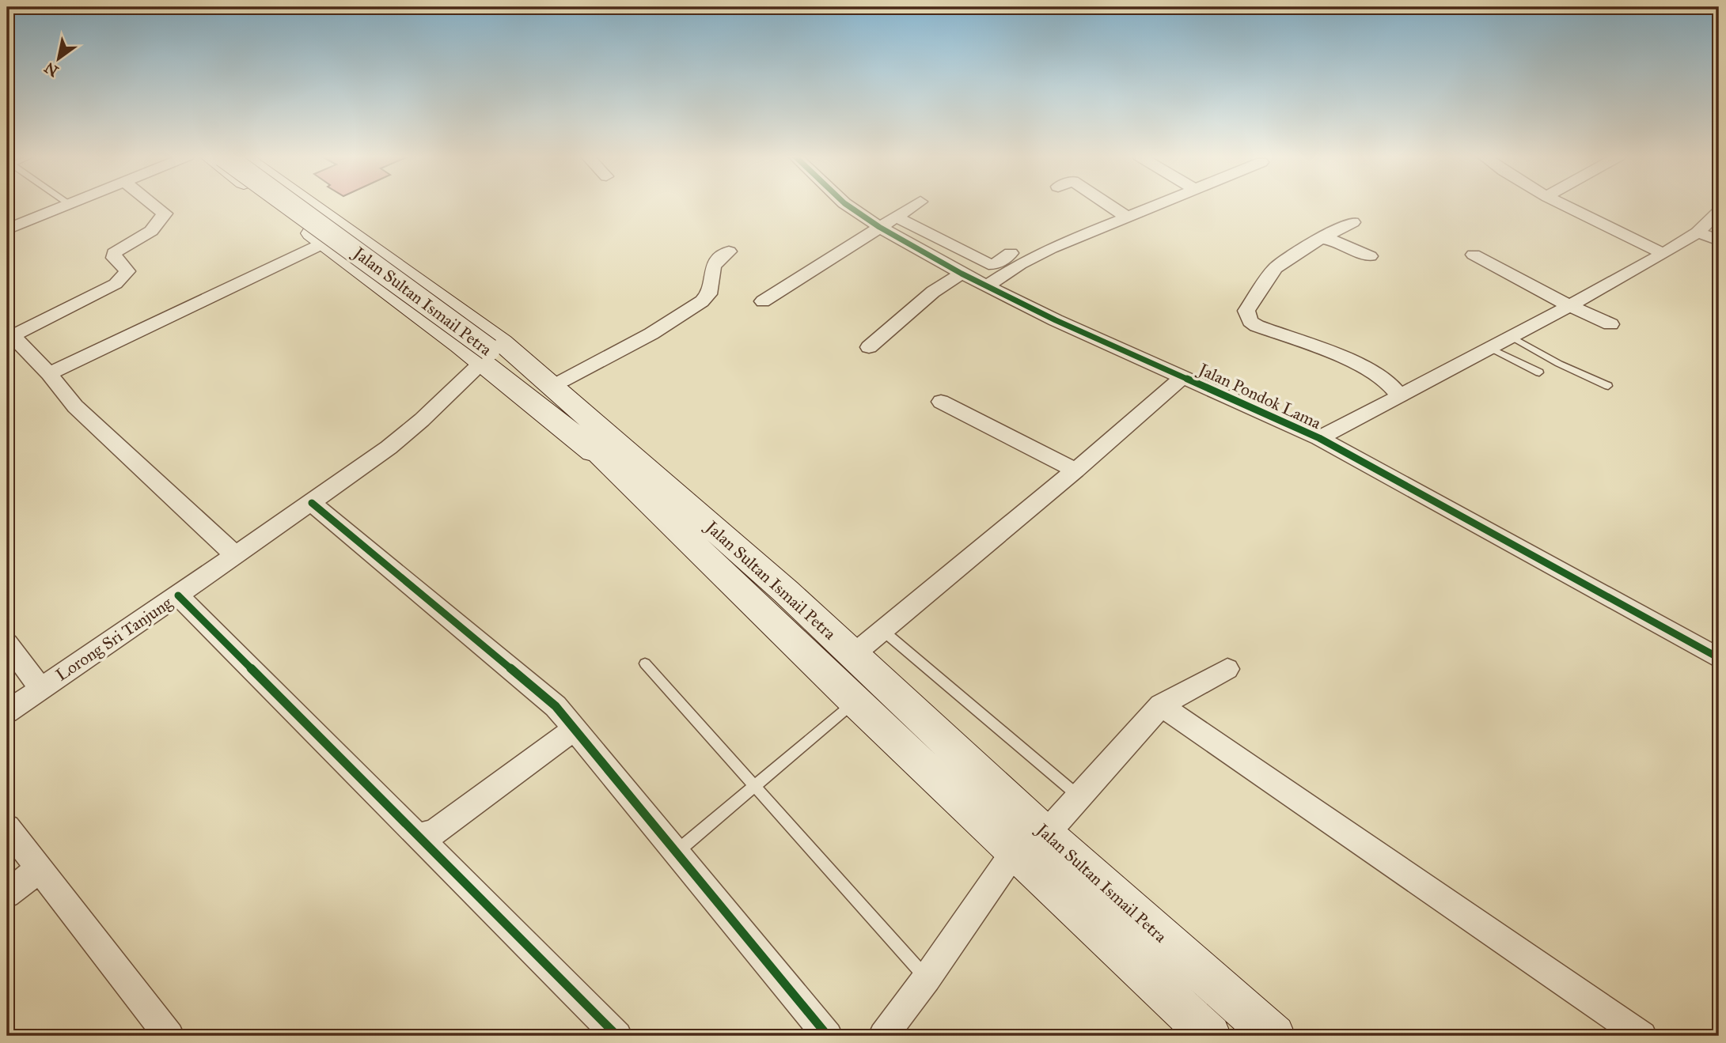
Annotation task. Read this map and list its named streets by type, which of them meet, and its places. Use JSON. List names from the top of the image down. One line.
{"streets":{"main road":["Jalan Sultan Ismail Petra"],"street":["Jalan Pondok Lama","Lorong Sri Tanjung"]},"crossings":[["Jalan Sultan Ismail Petra","Lorong Sri Tanjung"]],"north":"bottom left"}
